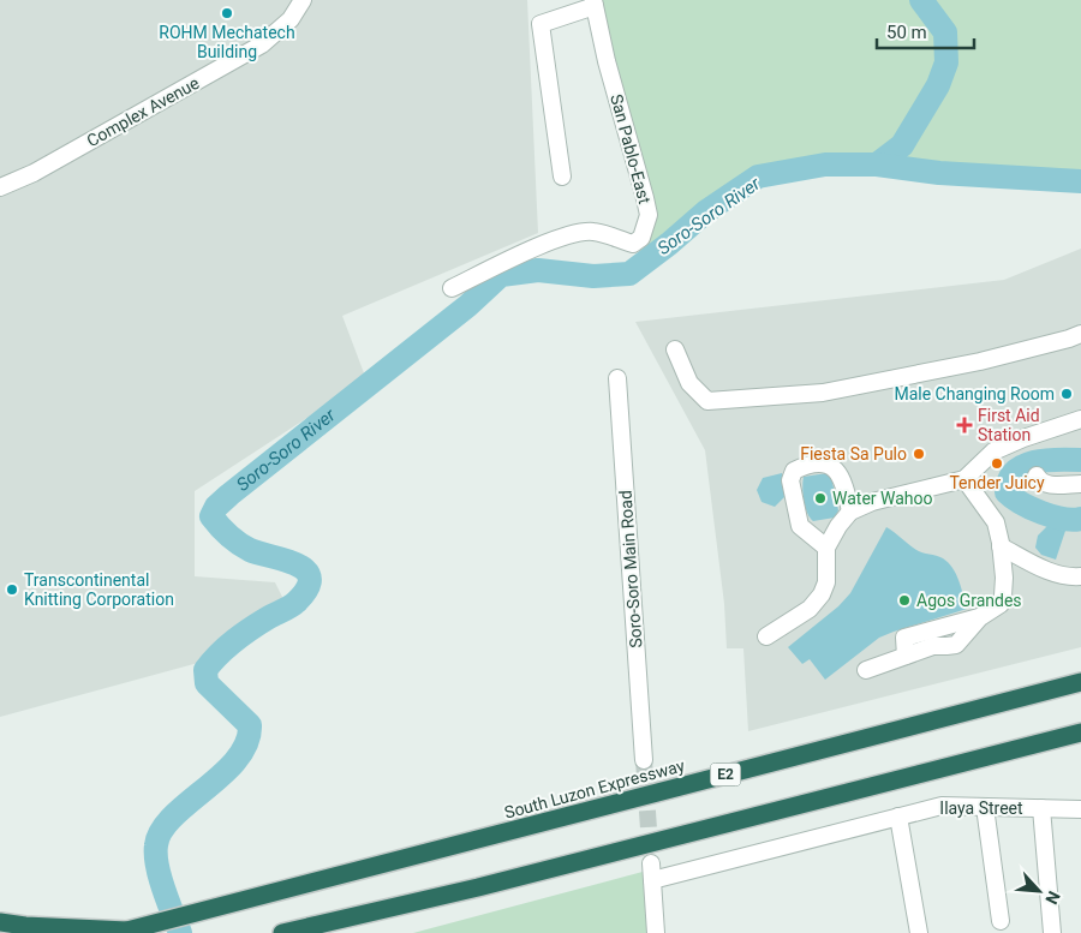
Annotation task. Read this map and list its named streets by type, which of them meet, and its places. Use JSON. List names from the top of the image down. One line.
{"streets":{"highway":["E2","South Luzon Expressway"],"street":["Complex Avenue","San Pablo-East","Soro-Soro Main Road","Ilaya Street"]},"water":["Soro-Soro River"],"places":{"other":["ROHM Mechatech Building","Male Changing Room","Fiesta Sa Pulo","Tender Juicy","Water Wahoo","Transcontinental Knitting Corporation","Agos Grandes"],"health":["First Aid Station"]},"scale_bar":"50 m","north":"bottom right"}
